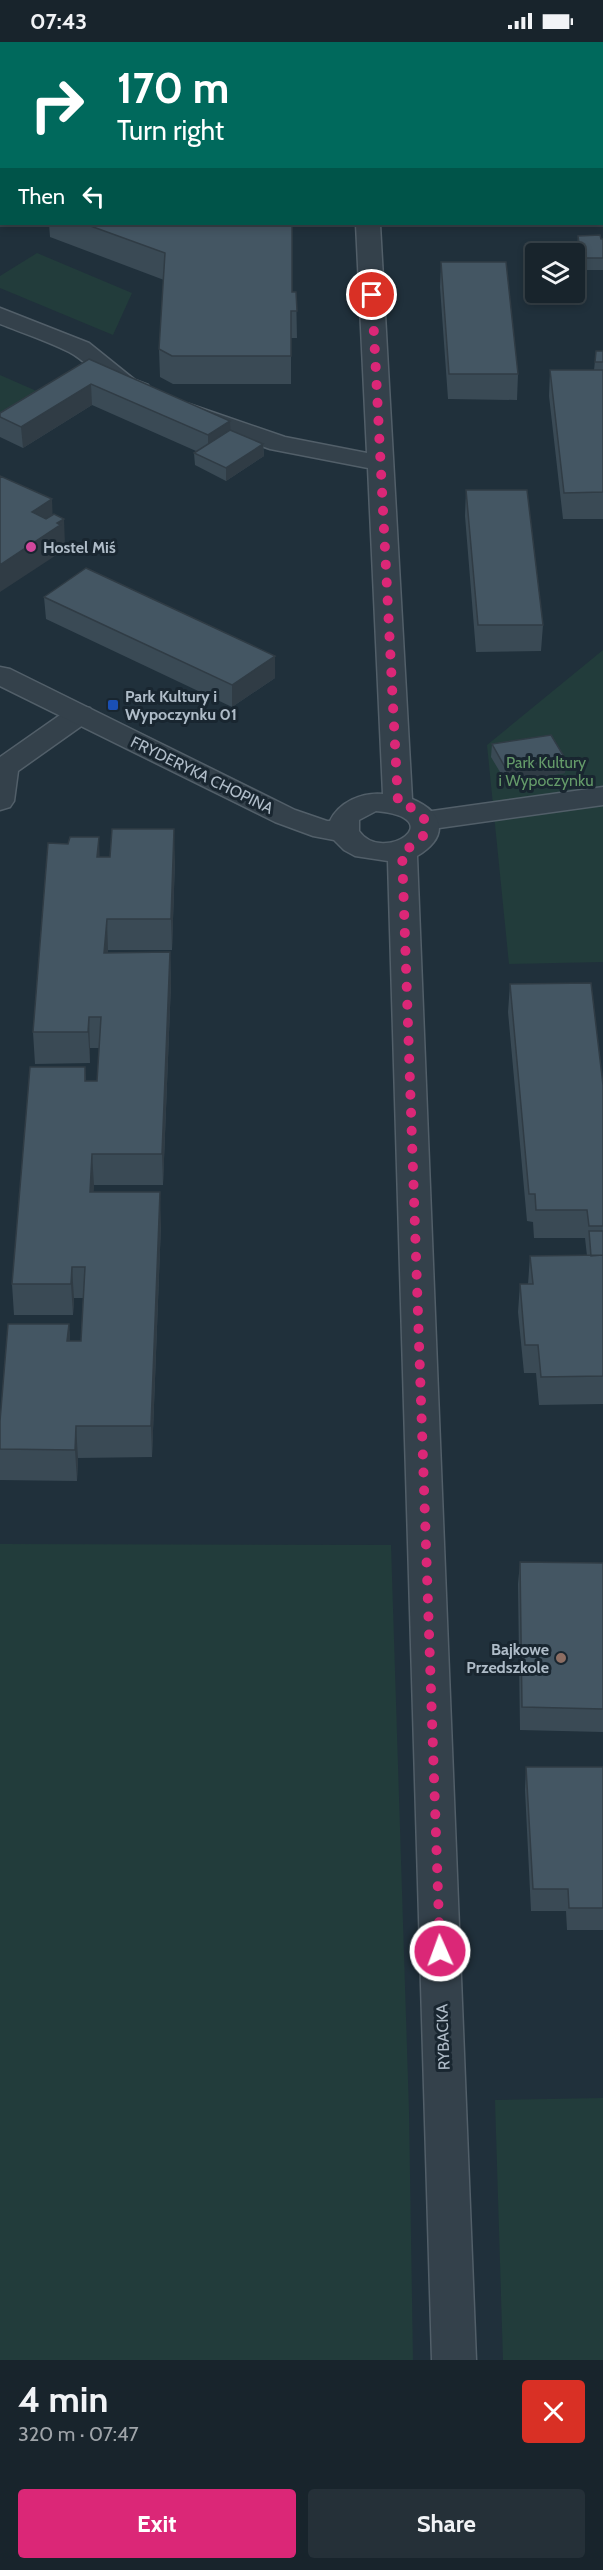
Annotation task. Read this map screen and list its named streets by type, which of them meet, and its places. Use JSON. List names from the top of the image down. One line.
{"streets":{"street":["FRYDERYKA CHOPINA","RYBACKA"]},"crossings":[["FRYDERYKA CHOPINA","RYBACKA"]],"parks":["Park Kultury i Wypoczynku"],"places":{"other":["Hostel Miś","Bajkowe Przedszkole"],"transit":["Park Kultury i Wypoczynku 01"]},"page":{"status":"07:43","turn":["170 m","Turn right"],"then":"Then","heading":["4 min","320 m · 07:47"],"buttons":["Exit","Share"]}}
